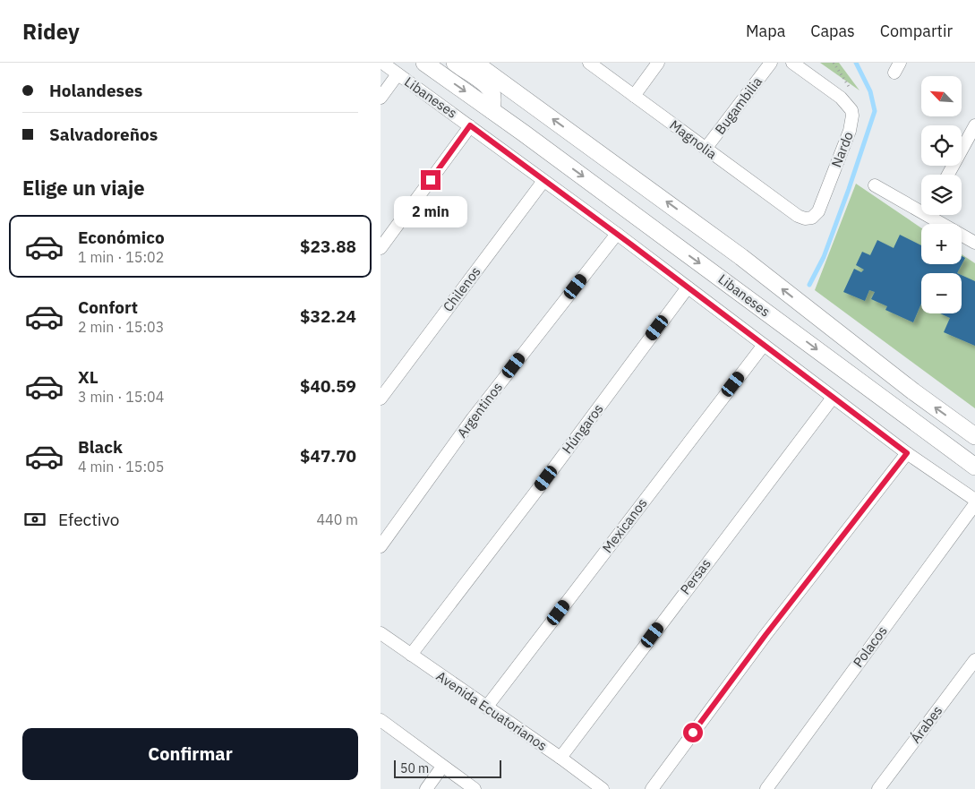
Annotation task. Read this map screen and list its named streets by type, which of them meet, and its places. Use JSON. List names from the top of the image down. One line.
{"streets":{"main road":["Libaneses"],"street":["Bugambilia","Magnolia","Nardo","Chilenos","Argentinos","Húngaros","Mexicanos","Persas","Polacos","Avenida Ecuatorianos","Árabes"]},"crossings":[["Libaneses","Chilenos"],["Libaneses","Argentinos"],["Libaneses","Húngaros"],["Libaneses","Mexicanos"],["Libaneses","Persas"],["Bugambilia","Magnolia"],["Magnolia","Nardo"],["Húngaros","Avenida Ecuatorianos"],["Mexicanos","Avenida Ecuatorianos"],["Persas","Avenida Ecuatorianos"]],"scale_bar":"50 m","north":"top left","page":{"header":"Ridey","nav":["Mapa","Capas","Compartir"],"banner":["Holandeses","Salvadoreños"],"map_buttons":["+","−"],"heading":"Elige un viaje","bubble":"2 min","list":[{"name":"Económico","note":"1 min · 15:02","value":"$23.88"},{"name":"Confort","note":"2 min · 15:03","value":"$32.24"},{"name":"XL","note":"3 min · 15:04","value":"$40.59"},{"name":"Black","note":"4 min · 15:05","value":"$47.70"}],"pay":["Efectivo","440 m"],"buttons":"Confirmar","scale":"50 m"}}
